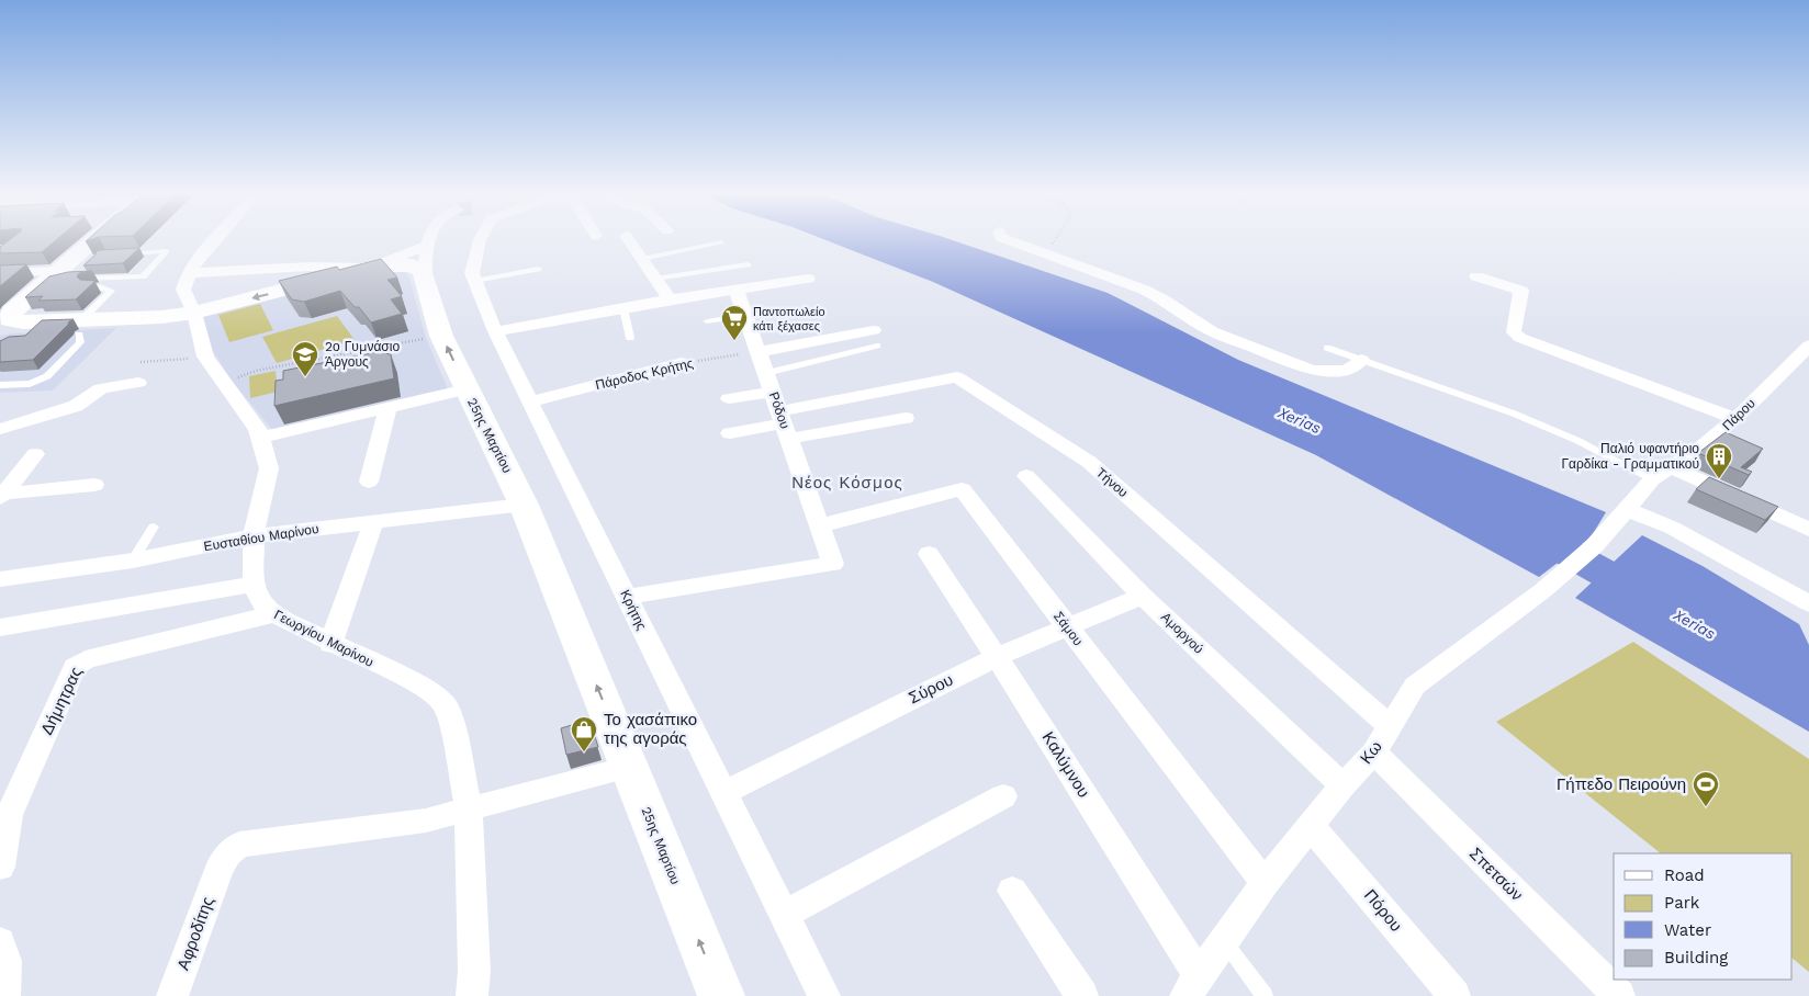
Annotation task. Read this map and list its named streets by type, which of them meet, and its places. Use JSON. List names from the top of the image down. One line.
{"streets":{"main road":["25ης Μαρτίου"],"street":["Πάροδος Κρήτης","Ρόδου","Πάρου","Τήνου","Ευσταθίου Μαρίνου","Κρήτης","Σάμου","Αμοργού","Γεωργίου Μαρίνου","Σύρου","Δήμητρας","Κω","Καλύμνου","Σπετσών","Πόρου","Αφροδίτης"]},"crossings":[["Πάροδος Κρήτης","Ρόδου"],["Πάροδος Κρήτης","Κρήτης"],["Ρόδου","Τήνου"],["Ρόδου","Κρήτης"],["Ρόδου","Σάμου"],["Πάρου","Κω"],["25ης Μαρτίου","Ευσταθίου Μαρίνου"],["25ης Μαρτίου","Αφροδίτης"],["Τήνου","Κω"],["Ευσταθίου Μαρίνου","Γεωργίου Μαρίνου"],["Κρήτης","Σύρου"],["Σάμου","Σύρου"],["Σάμου","Κω"],["Αμοργού","Σύρου"],["Αμοργού","Κω"],["Γεωργίου Μαρίνου","Δήμητρας"],["Γεωργίου Μαρίνου","Αφροδίτης"],["Σύρου","Καλύμνου"],["Κω","Καλύμνου"],["Κω","Σπετσών"],["Κω","Πόρου"]],"one_way":["25ης Μαρτίου"],"districts":["Νέος Κόσμος"],"water":["Xerias"],"places":{"supermarket":["Παντοπωλείο κάτι ξέχασες"],"school or university":["2ο Γυμνάσιο Άργους"],"building":["Παλιό υφαντήριο Γαρδίκα - Γραμματικού"],"shop":["Το χασάπικο της αγοράς"],"sports":["Γήπεδο Πειρούνη"]},"legend":["Road","Park","Water","Building"]}
